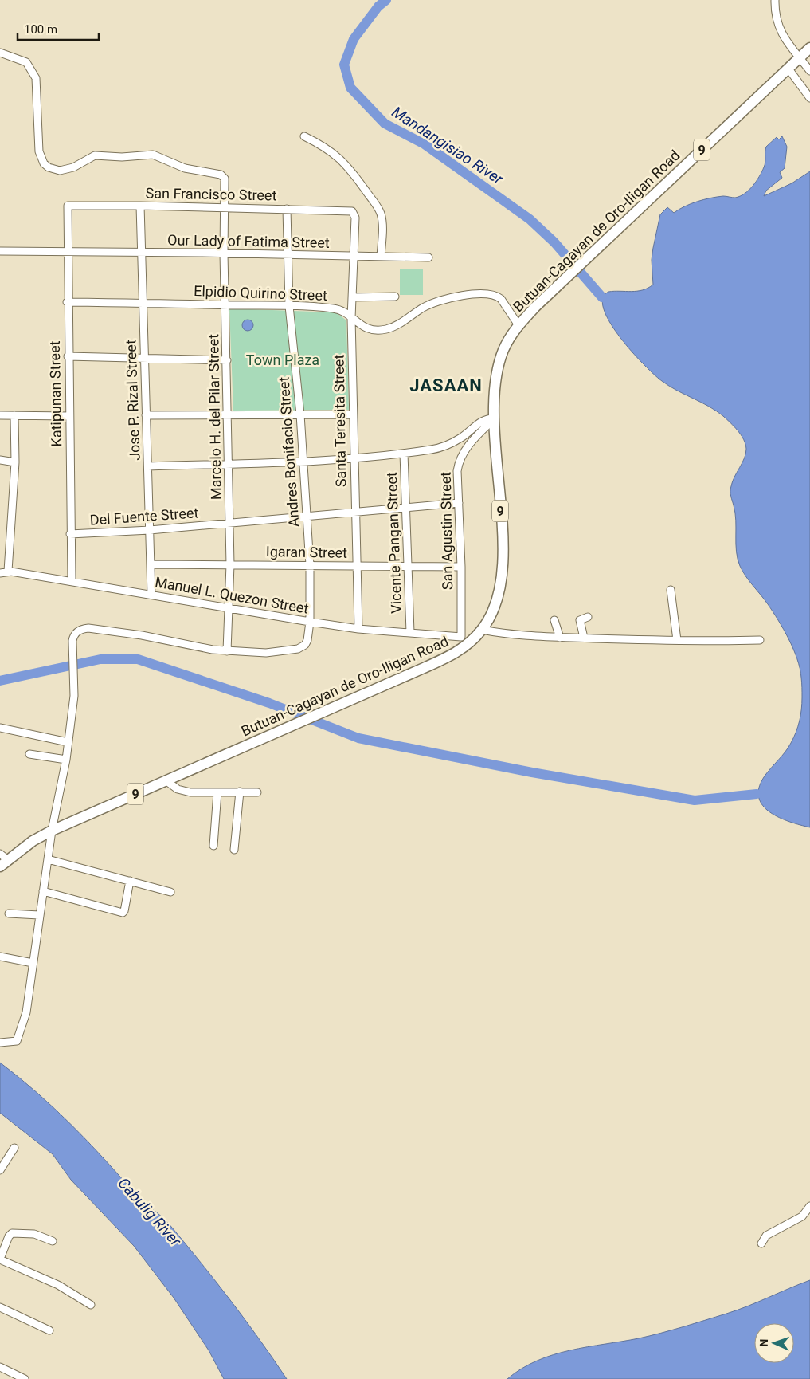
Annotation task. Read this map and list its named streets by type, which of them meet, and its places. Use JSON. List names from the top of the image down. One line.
{"streets":{"highway":["9","Butuan-Cagayan de Oro-Iligan Road"],"street":["San Francisco Street","Our Lady of Fatima Street","Elpidio Quirino Street","Katipunan Street","Jose P. Rizal Street","Marcelo H. del Pilar Street","Santa Teresita Street","Andres Bonifacio Street","Del Fuente Street","San Agustin Street","Vicente Pangan Street","Igaran Street","Manuel L. Quezon Street"]},"crossings":[["San Francisco Street","Katipunan Street"],["San Francisco Street","Jose P. Rizal Street"],["San Francisco Street","Marcelo H. del Pilar Street"],["San Francisco Street","Santa Teresita Street"],["San Francisco Street","Andres Bonifacio Street"],["Butuan-Cagayan de Oro-Iligan Road","Elpidio Quirino Street"],["Butuan-Cagayan de Oro-Iligan Road","Andres Bonifacio Street"],["Butuan-Cagayan de Oro-Iligan Road","San Agustin Street"],["Butuan-Cagayan de Oro-Iligan Road","Manuel L. Quezon Street"],["Our Lady of Fatima Street","Katipunan Street"],["Our Lady of Fatima Street","Jose P. Rizal Street"],["Our Lady of Fatima Street","Marcelo H. del Pilar Street"],["Our Lady of Fatima Street","Santa Teresita Street"],["Our Lady of Fatima Street","Andres Bonifacio Street"],["Elpidio Quirino Street","Katipunan Street"],["Elpidio Quirino Street","Jose P. Rizal Street"],["Elpidio Quirino Street","Marcelo H. del Pilar Street"],["Elpidio Quirino Street","Santa Teresita Street"],["Elpidio Quirino Street","Andres Bonifacio Street"],["Katipunan Street","Del Fuente Street"],["Katipunan Street","Manuel L. Quezon Street"],["Jose P. Rizal Street","Del Fuente Street"],["Jose P. Rizal Street","Igaran Street"],["Jose P. Rizal Street","Manuel L. Quezon Street"],["Marcelo H. del Pilar Street","Andres Bonifacio Street"],["Marcelo H. del Pilar Street","Del Fuente Street"],["Marcelo H. del Pilar Street","Igaran Street"],["Marcelo H. del Pilar Street","Manuel L. Quezon Street"],["Santa Teresita Street","Del Fuente Street"],["Santa Teresita Street","Igaran Street"],["Santa Teresita Street","Manuel L. Quezon Street"],["Andres Bonifacio Street","Del Fuente Street"],["Andres Bonifacio Street","Igaran Street"],["Andres Bonifacio Street","Manuel L. Quezon Street"],["Del Fuente Street","San Agustin Street"],["Del Fuente Street","Vicente Pangan Street"],["San Agustin Street","Igaran Street"],["San Agustin Street","Manuel L. Quezon Street"],["Vicente Pangan Street","Igaran Street"],["Vicente Pangan Street","Manuel L. Quezon Street"]],"districts":["JASAAN"],"water":["Mandangisiao River","Cabulig River"],"parks":["Town Plaza"],"scale_bar":"100 m","north":"left"}
